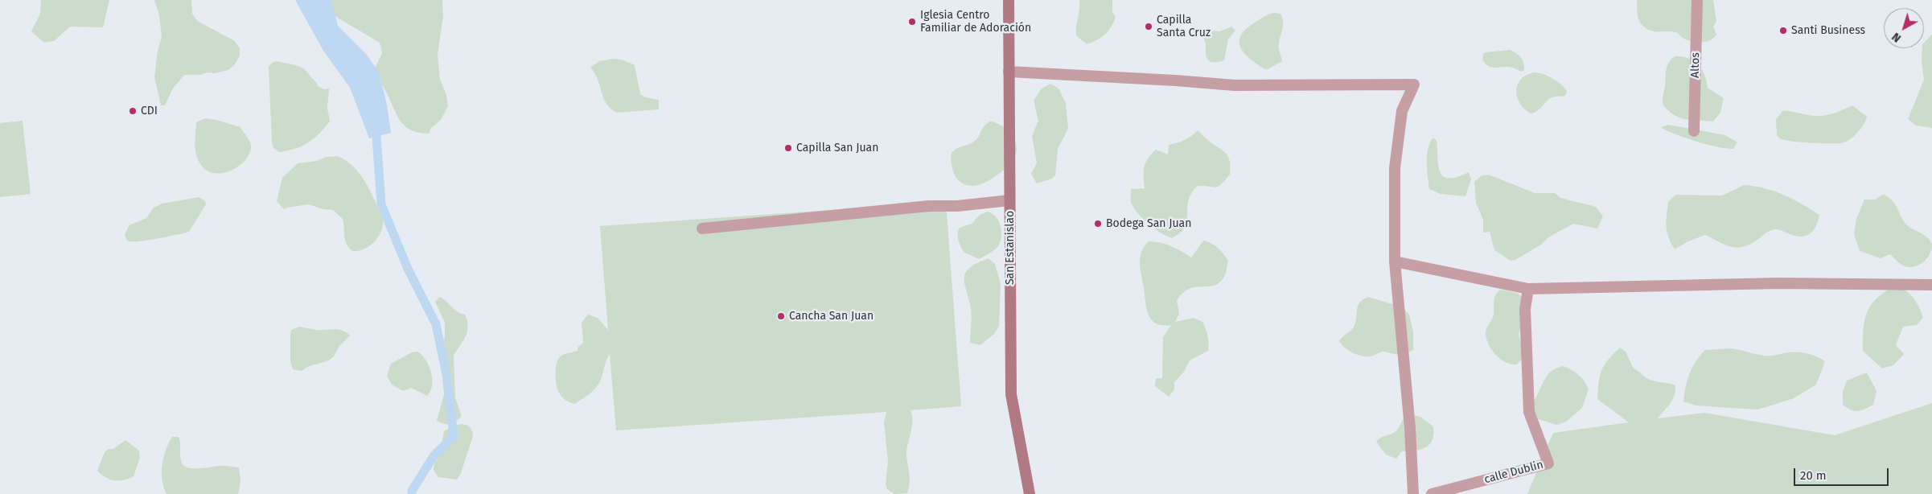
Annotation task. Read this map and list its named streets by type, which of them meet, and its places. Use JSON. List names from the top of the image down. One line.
{"streets":{"main road":["San Estanislao"],"street":["Altos","calle Dublin"]},"places":["Iglesia Centro Familiar de Adoración","Capilla Santa Cruz","Santi Business","CDI","Capilla San Juan","Bodega San Juan","Cancha San Juan"],"scale_bar":"20 m","north":"bottom left"}
